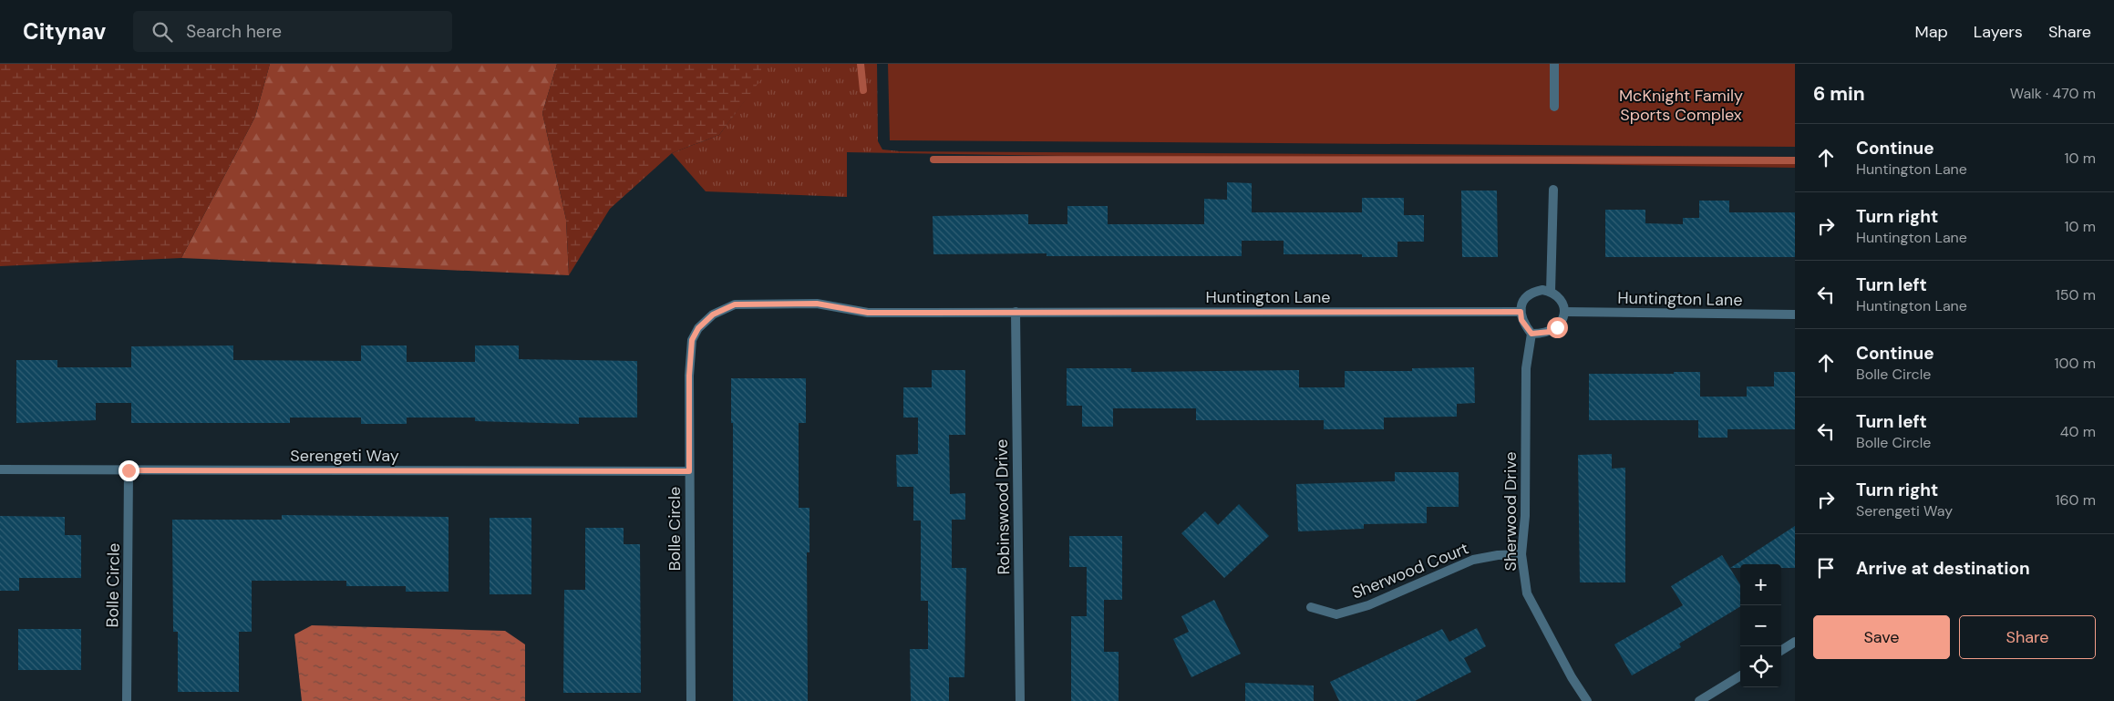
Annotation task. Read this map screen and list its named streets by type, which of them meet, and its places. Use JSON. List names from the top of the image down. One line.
{"streets":{"street":["Huntington Lane","Serengeti Way","Robinswood Drive","Sherwood Drive","Bolle Circle","Sherwood Court"]},"crossings":[["Huntington Lane","Robinswood Drive"],["Huntington Lane","Sherwood Drive"],["Huntington Lane","Bolle Circle"],["Serengeti Way","Bolle Circle"],["Robinswood Drive","Bolle Circle"],["Sherwood Drive","Sherwood Court"]],"parks":["McKnight Family Sports Complex"],"page":{"header":"Citynav","search":"Search here","nav":["Map","Layers","Share"],"heading":["6 min","Walk · 470 m"],"list":[["Continue","Huntington Lane","10 m"],["Turn right","Huntington Lane","10 m"],["Turn left","Huntington Lane","150 m"],["Continue","Bolle Circle","100 m"],["Turn left","Bolle Circle","40 m"],["Turn right","Serengeti Way","160 m"],"Arrive at destination"],"map_buttons":["+","−"],"buttons":["Save","Share"]}}
